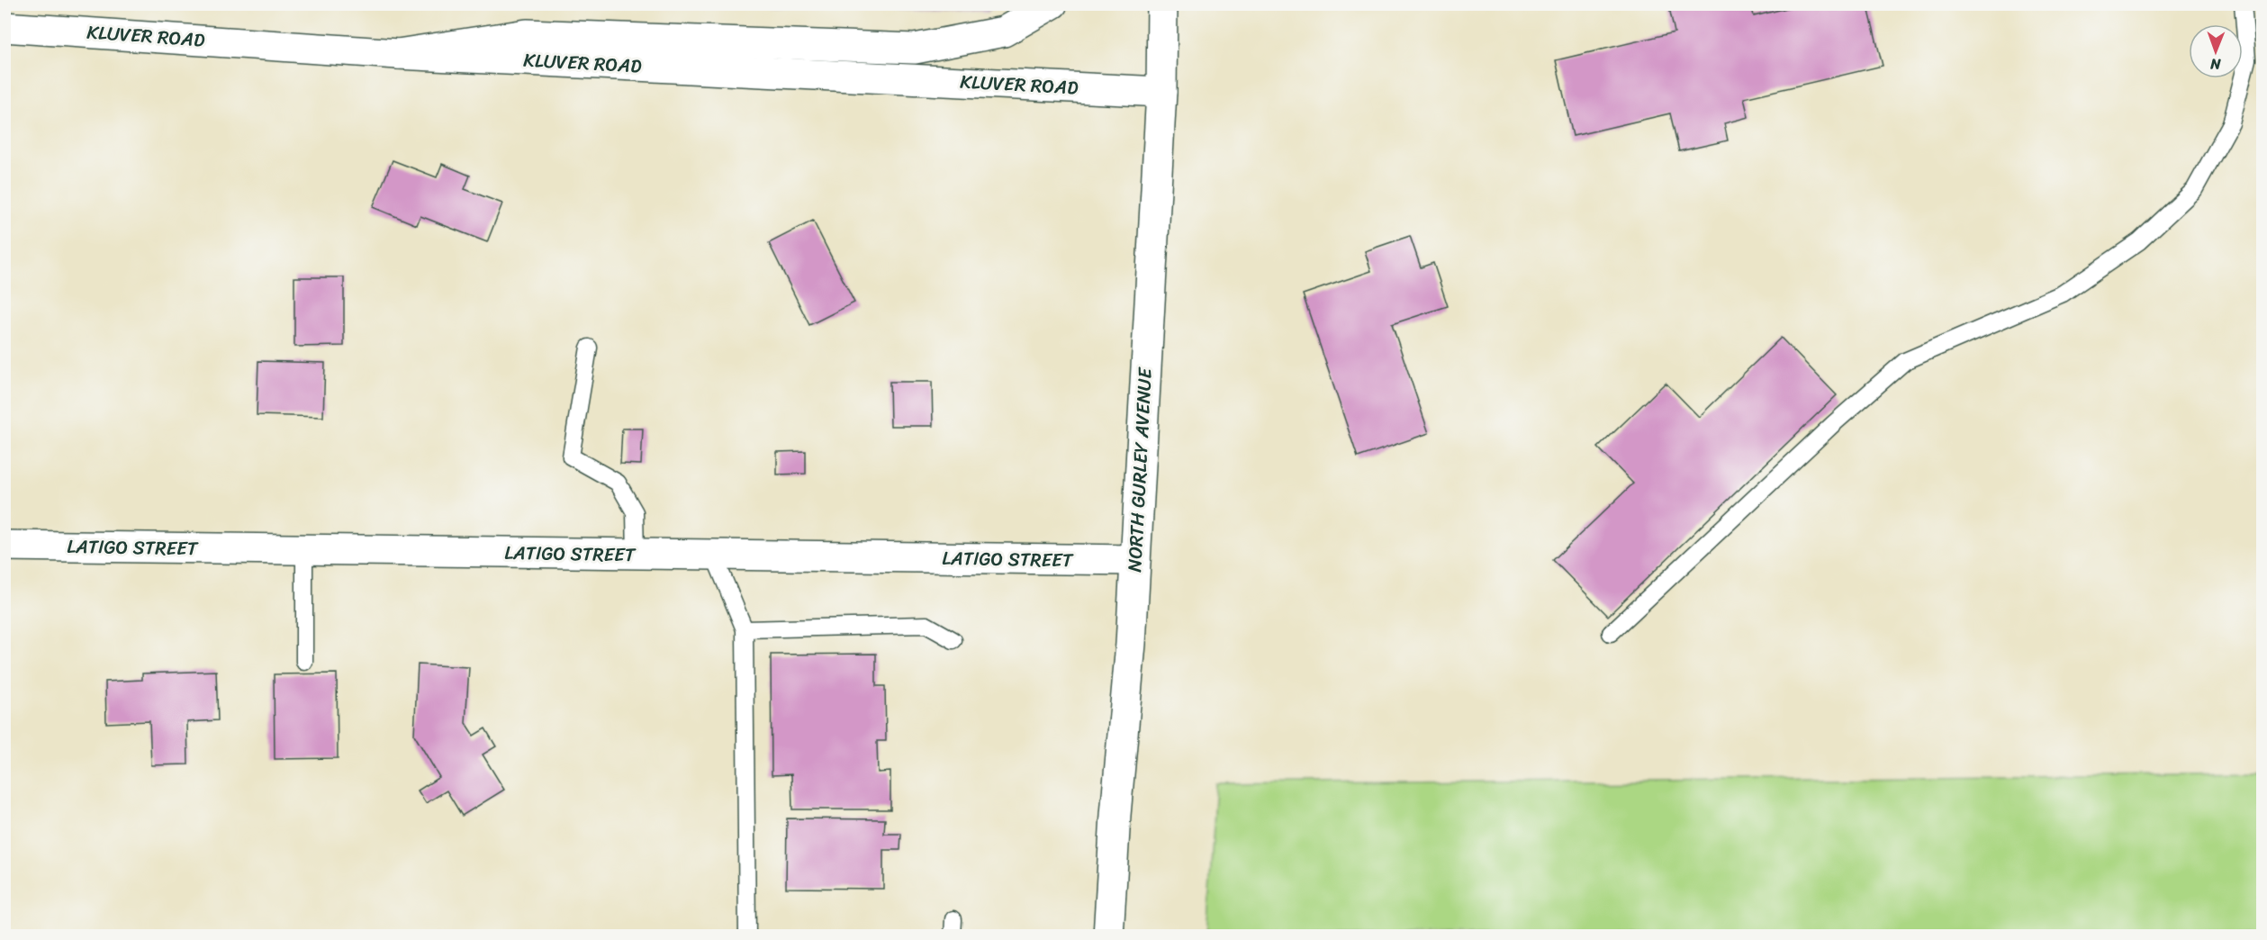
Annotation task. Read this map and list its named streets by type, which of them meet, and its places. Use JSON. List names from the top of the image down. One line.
{"streets":{"street":["KLUVER ROAD","NORTH GURLEY AVENUE","LATIGO STREET"]},"crossings":[["KLUVER ROAD","NORTH GURLEY AVENUE"],["NORTH GURLEY AVENUE","LATIGO STREET"]],"north":"bottom"}
